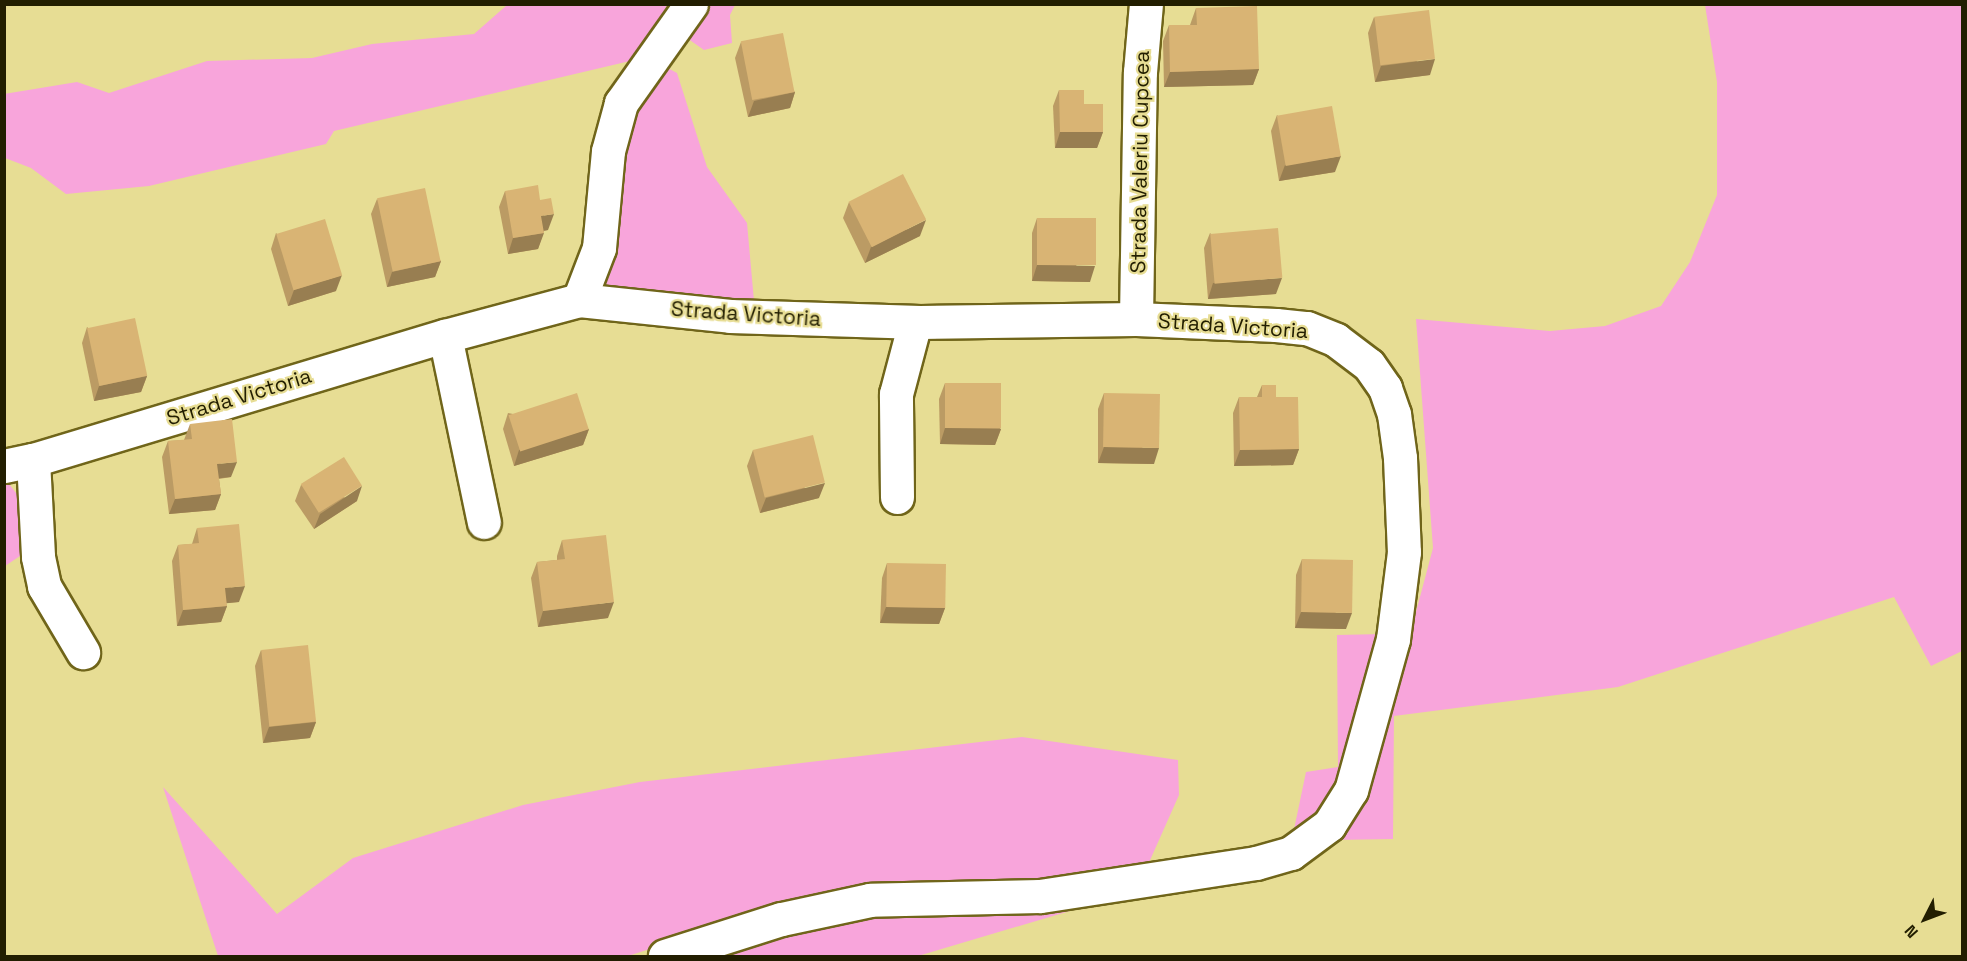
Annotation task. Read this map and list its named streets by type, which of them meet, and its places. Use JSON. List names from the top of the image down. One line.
{"streets":{"street":["Strada Valeriu Cupcea","Strada Victoria"]},"crossings":[["Strada Valeriu Cupcea","Strada Victoria"]],"north":"bottom left"}
